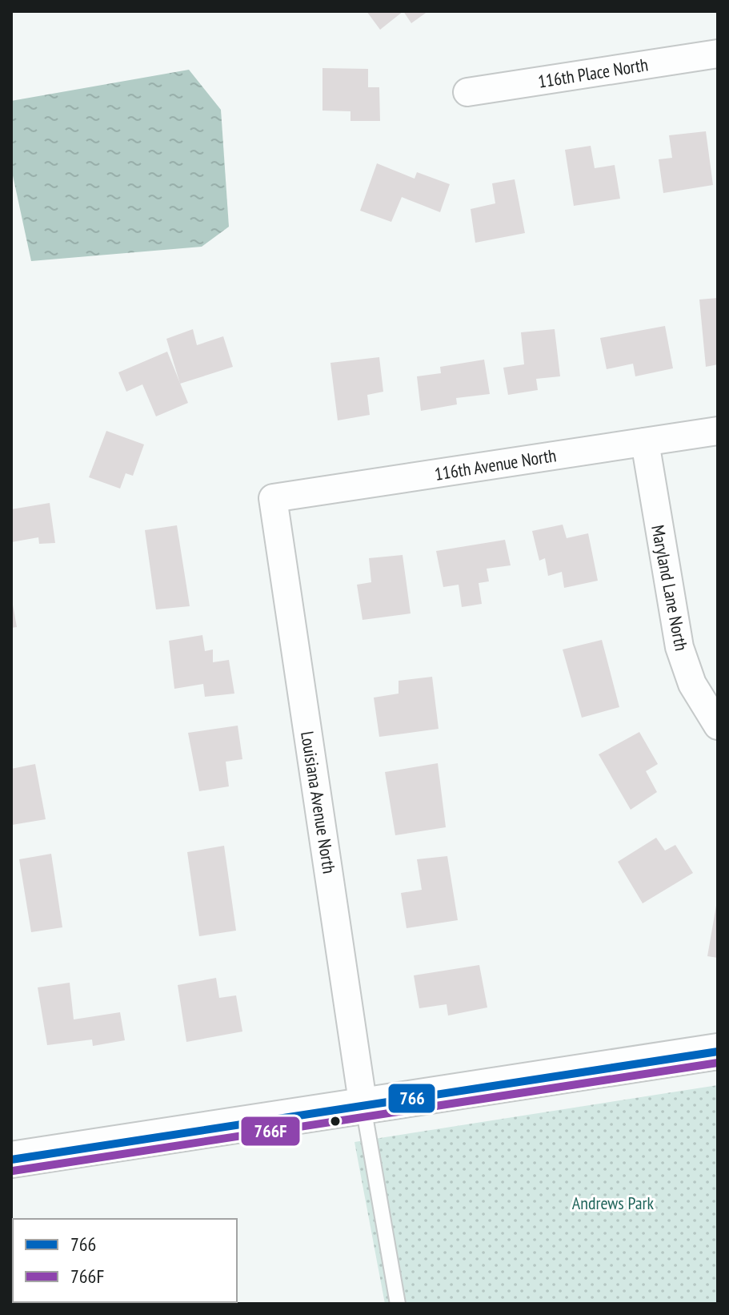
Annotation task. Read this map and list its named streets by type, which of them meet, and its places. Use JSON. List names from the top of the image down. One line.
{"streets":{"street":["116th Place North","116th Avenue North","Maryland Lane North","Louisiana Avenue North"]},"crossings":[["116th Avenue North","Maryland Lane North"],["116th Avenue North","Louisiana Avenue North"]],"parks":["Andrews Park"],"lines":["transit line 766","transit line 766F"],"legend":["766","766F"]}
